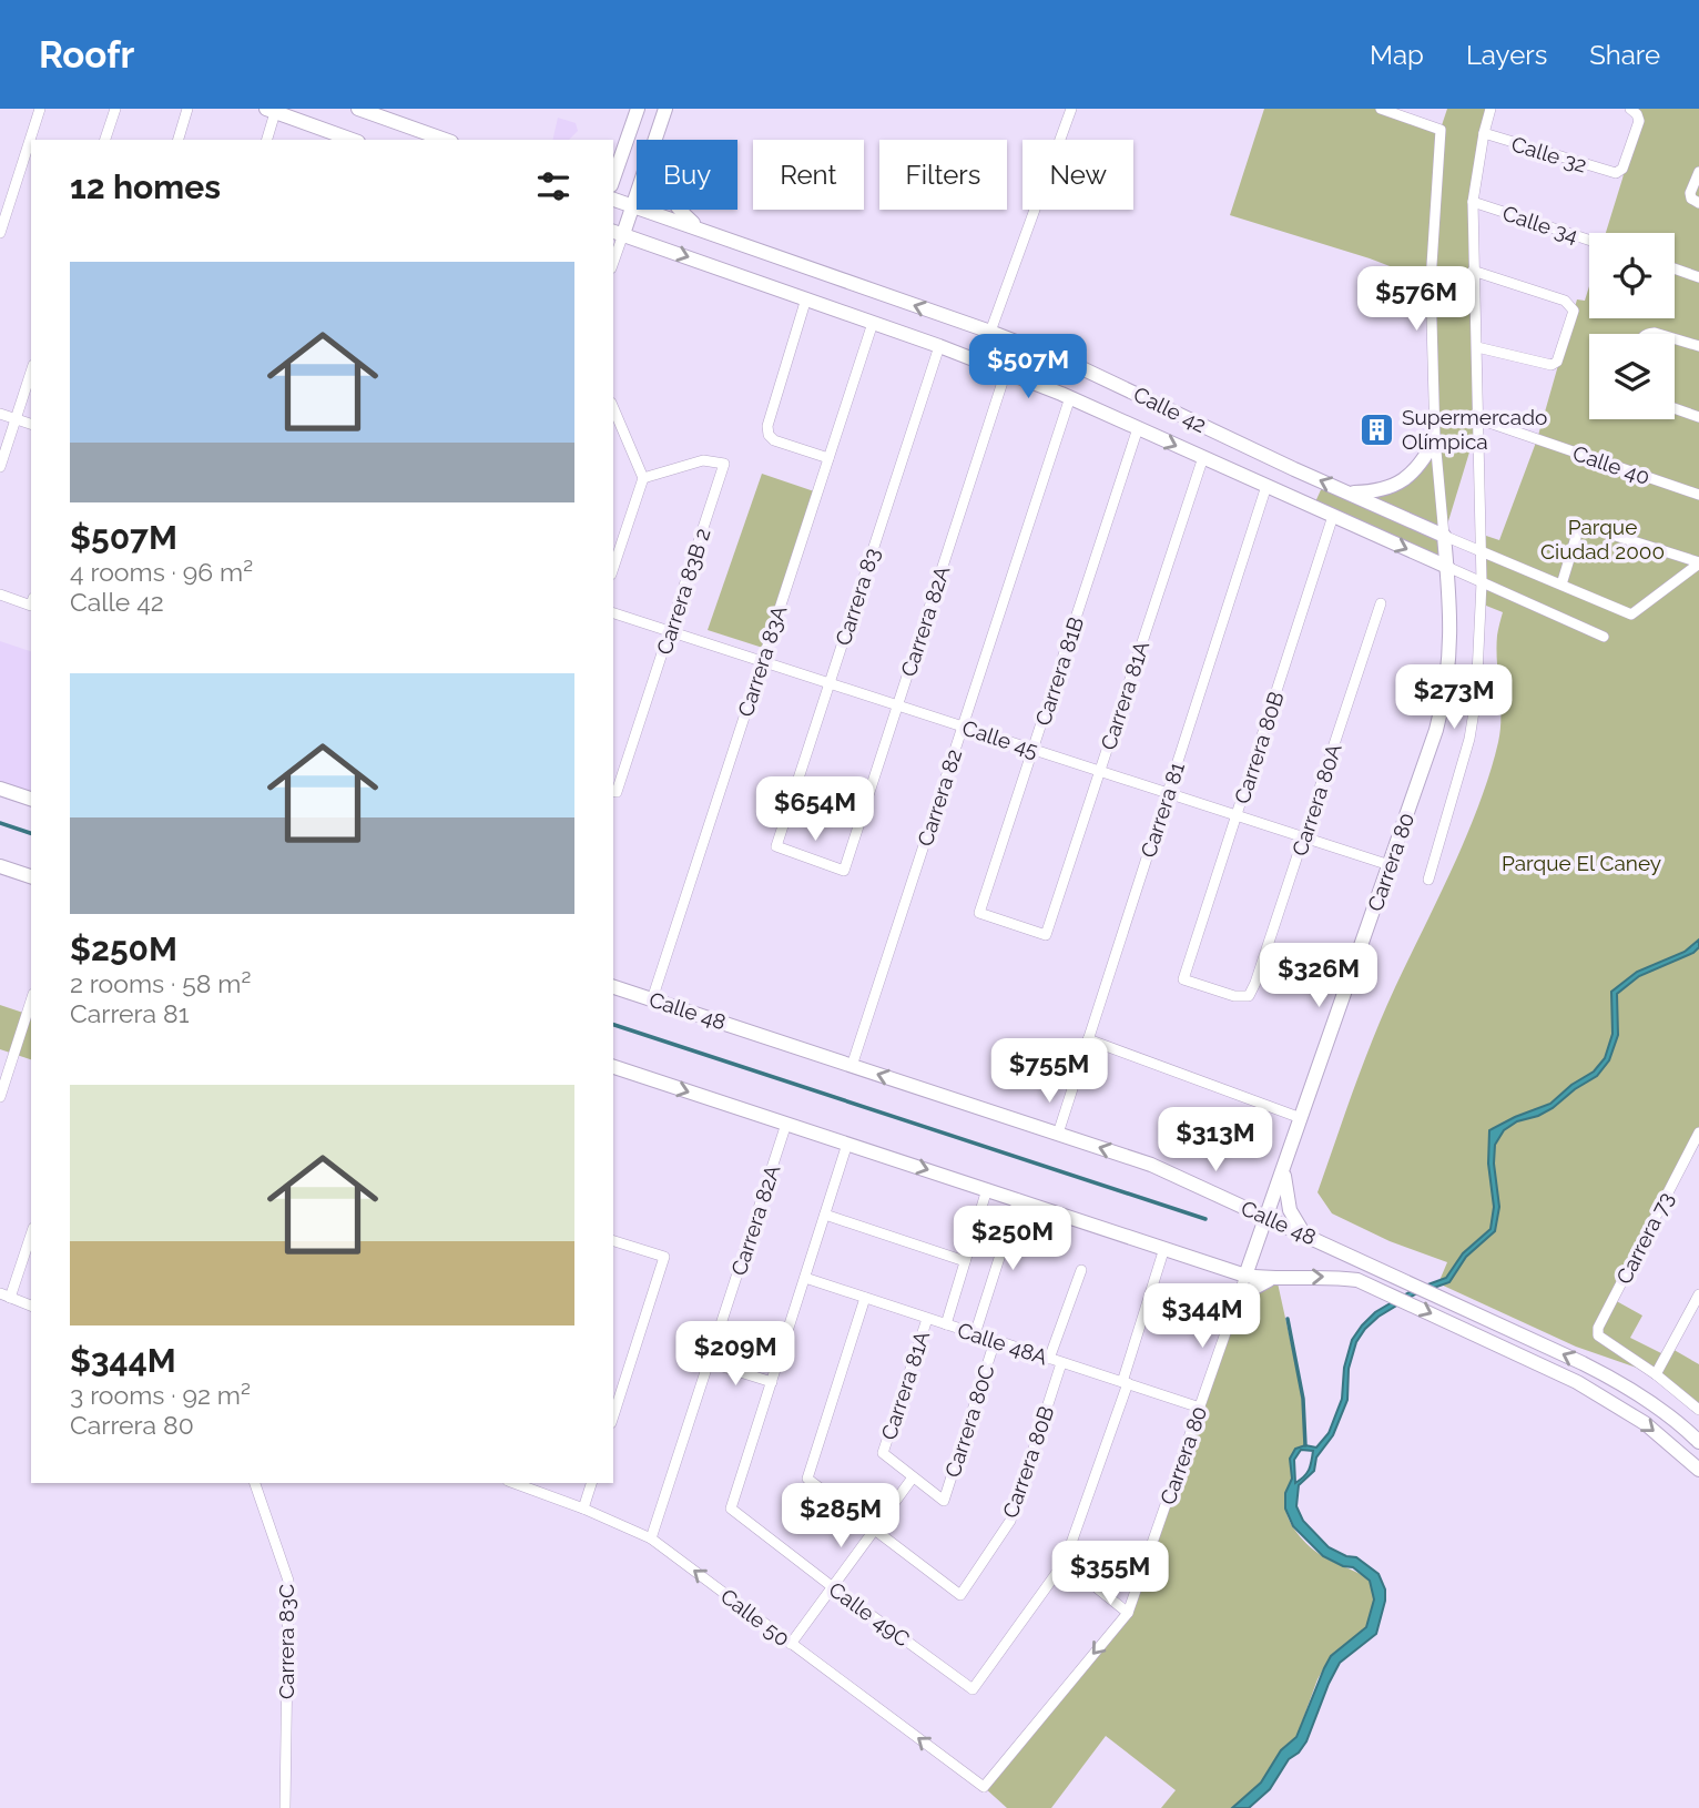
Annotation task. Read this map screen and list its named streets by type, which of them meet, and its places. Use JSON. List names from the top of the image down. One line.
{"streets":{"street":["Calle 32","Calle 34","Calle 42","Calle 40","Carrera 83B 2","Carrera 83","Carrera 82A","Carrera 83A","Carrera 81B","Carrera 81A","Calle 45","Carrera 80B","Carrera 82","Carrera 80A","Carrera 81","Carrera 80","Calle 48","Carrera 73","Calle 48A","Carrera 80C","Calle 49C","Calle 50","Carrera 83C"]},"crossings":[["Calle 32","Carrera 80"],["Calle 34","Carrera 80"],["Calle 42","Carrera 83"],["Calle 42","Carrera 82A"],["Calle 42","Carrera 83A"],["Calle 42","Carrera 81B"],["Calle 42","Carrera 81A"],["Calle 42","Carrera 80B"],["Calle 42","Carrera 82"],["Calle 42","Carrera 81"],["Calle 42","Carrera 80"],["Calle 40","Carrera 80"],["Carrera 83B 2","Calle 45"],["Carrera 83","Carrera 82A"],["Carrera 83","Calle 45"],["Carrera 82A","Calle 45"],["Carrera 82A","Calle 48"],["Carrera 82A","Calle 50"],["Carrera 83A","Calle 45"],["Carrera 83A","Calle 48"],["Carrera 81B","Carrera 81A"],["Carrera 81B","Calle 45"],["Carrera 81A","Calle 45"],["Carrera 81A","Calle 48A"],["Carrera 81A","Carrera 80C"],["Calle 45","Carrera 80B"],["Calle 45","Carrera 82"],["Calle 45","Carrera 80A"],["Calle 45","Carrera 81"],["Calle 45","Carrera 80"],["Carrera 80B","Carrera 80A"],["Carrera 80B","Calle 48A"],["Carrera 82","Calle 48"],["Carrera 81","Calle 48"],["Carrera 80","Calle 48"],["Carrera 80","Calle 48A"],["Carrera 80","Calle 50"],["Calle 48A","Carrera 80C"]],"one_way":["Calle 50"],"parks":["Parque Ciudad 2000","Parque El Caney"],"places":{"building":["Supermercado Olímpica"]},"page":{"header":"Roofr","nav":["Map","Layers","Share"],"chip":["Buy","Rent","Filters","New"],"heading":"12 homes","list":[{"name":"$507M","note":"4 rooms · 96 m² · Calle 42"},{"name":"$250M","note":"2 rooms · 58 m² · Carrera 81"},{"name":"$344M","note":"3 rooms · 92 m² · Carrera 80"}],"price":["$576M","$507M","$273M","$654M","$326M","$755M","$313M","$250M","$344M","$209M","$285M","$355M"]}}
